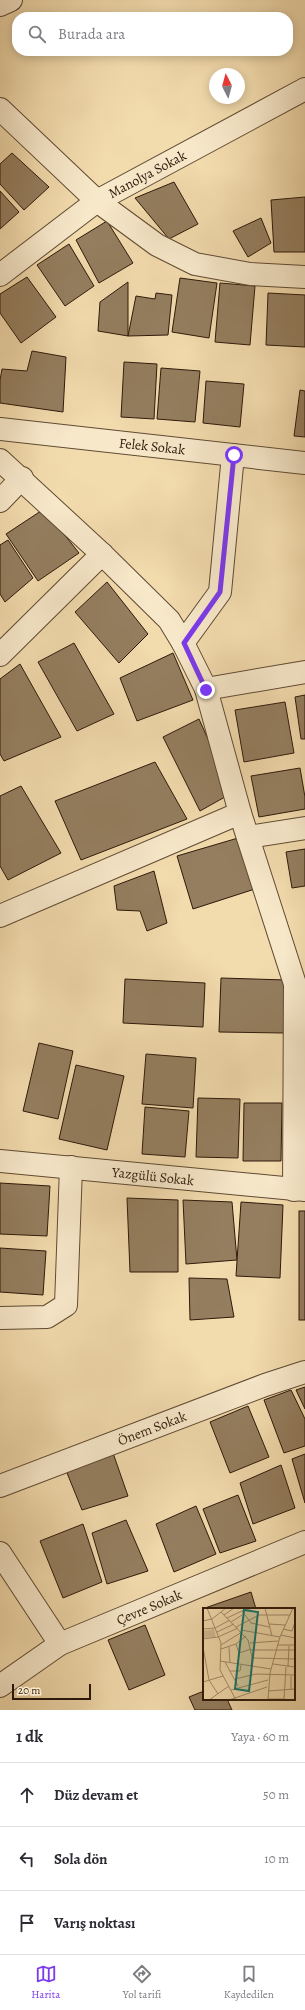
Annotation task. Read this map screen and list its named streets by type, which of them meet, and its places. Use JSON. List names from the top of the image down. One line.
{"streets":{"street":["Manolya Sokak","Felek Sokak","Yazgülü Sokak","Önem Sokak","Çevre Sokak"]},"scale_bar":"20 m","north":"top","page":{"search":"Burada ara","scale":"20 m","heading":["1 dk","Yaya · 60 m"],"list":[["Düz devam et","50 m"],["Sola dön","10 m"],"Varış noktası"],"nav":["Harita","Yol tarifi","Kaydedilen"]}}
